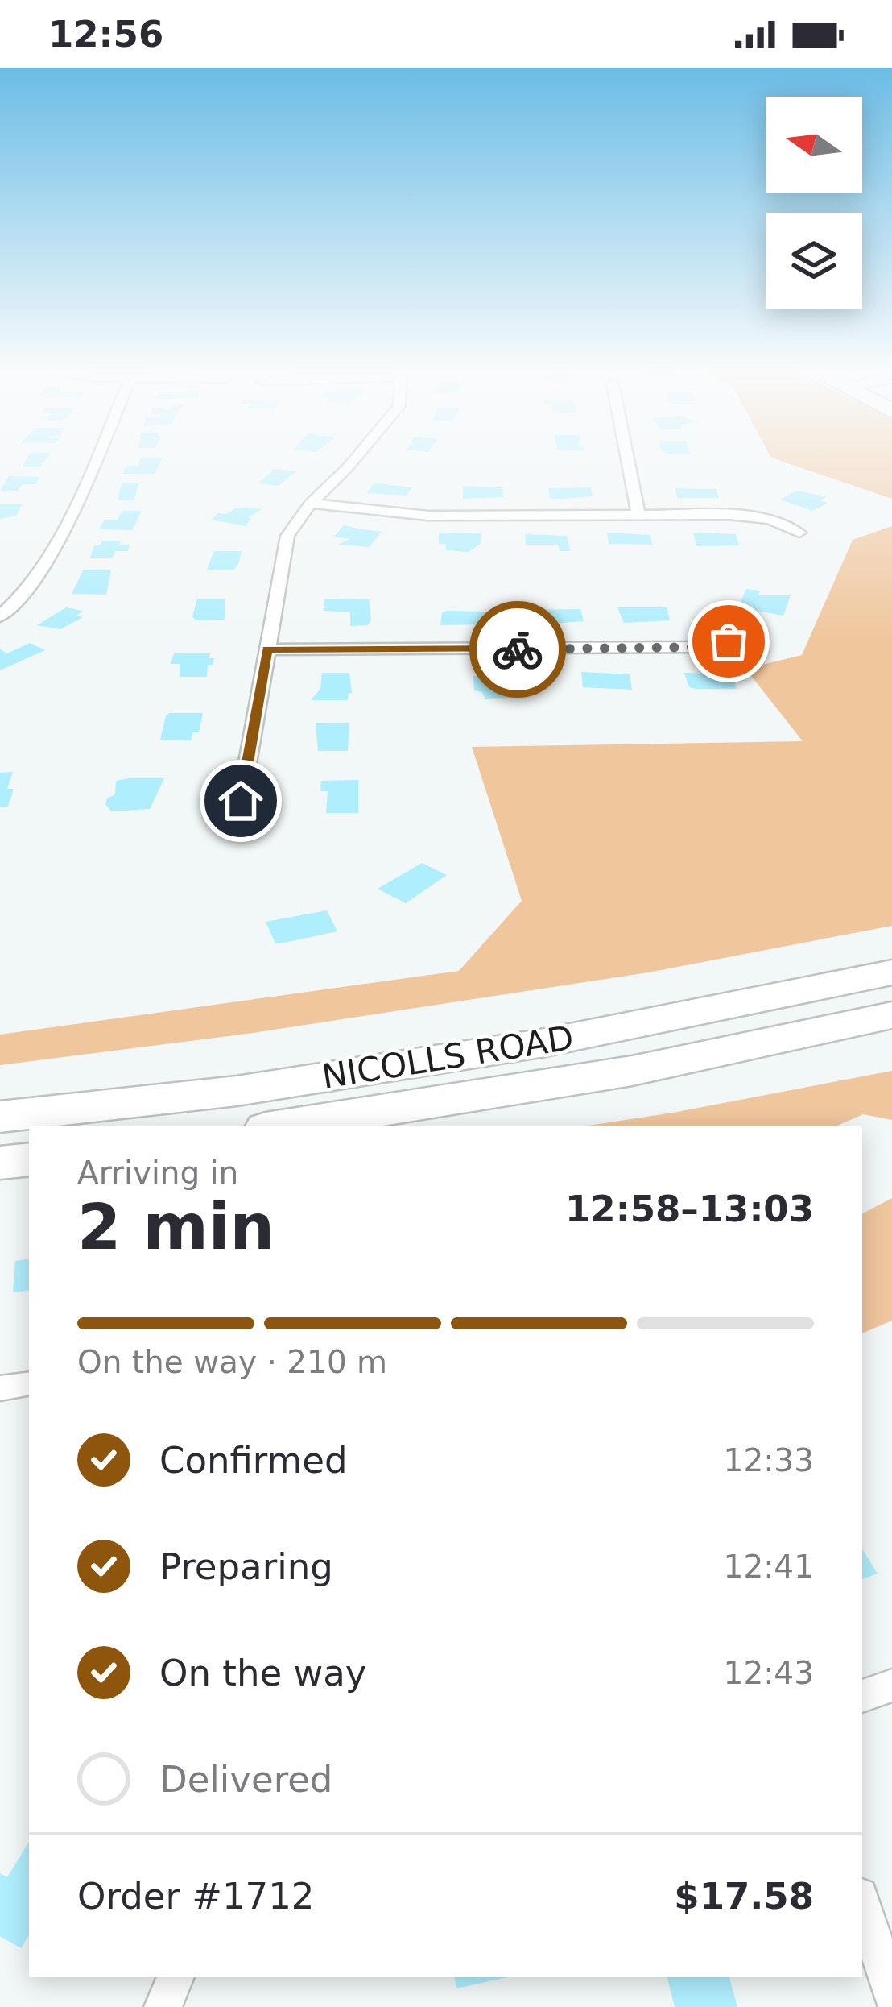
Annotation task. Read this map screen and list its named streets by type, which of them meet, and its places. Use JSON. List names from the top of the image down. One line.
{"streets":{"highway":["NICOLLS ROAD"]},"north":"left","page":{"status":"12:56","heading":["2 min","Arriving in","12:58–13:03"],"panel":["Order #1712","$17.58"],"bar":"On the way · 210 m","list":[["Confirmed","12:33"],["Preparing","12:41"],["On the way","12:43"],"Delivered"]}}
